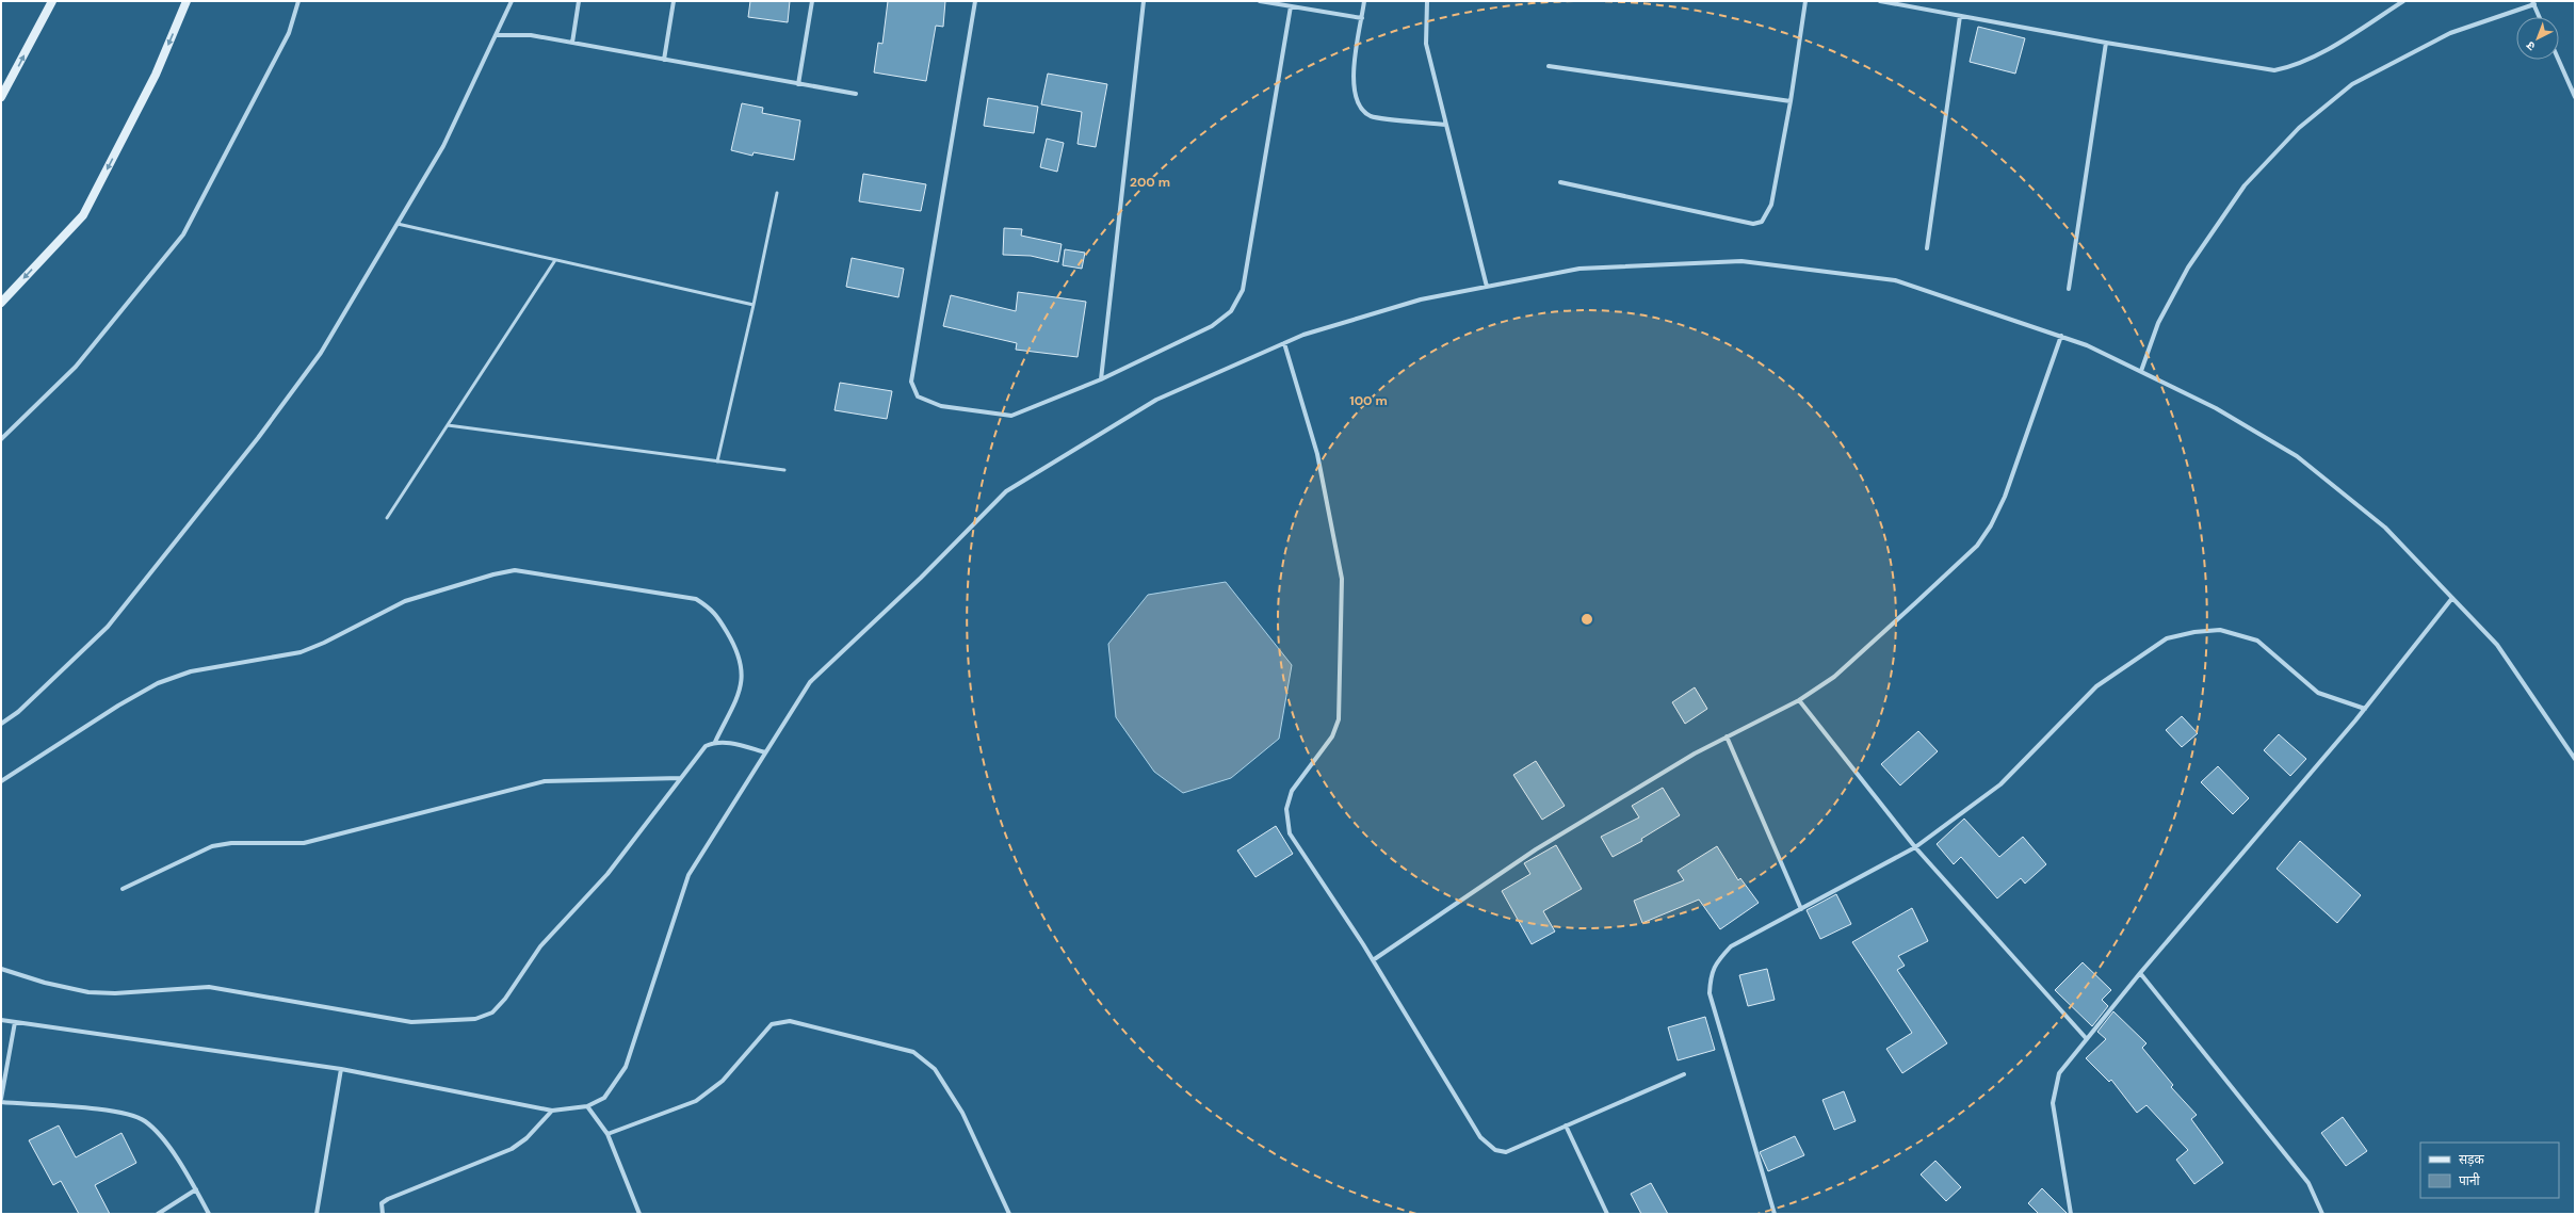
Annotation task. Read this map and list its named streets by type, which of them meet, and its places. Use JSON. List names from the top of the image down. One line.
{"legend":["सड़क","पानी"],"north":"bottom left","rings":["200 m","100 m"]}
